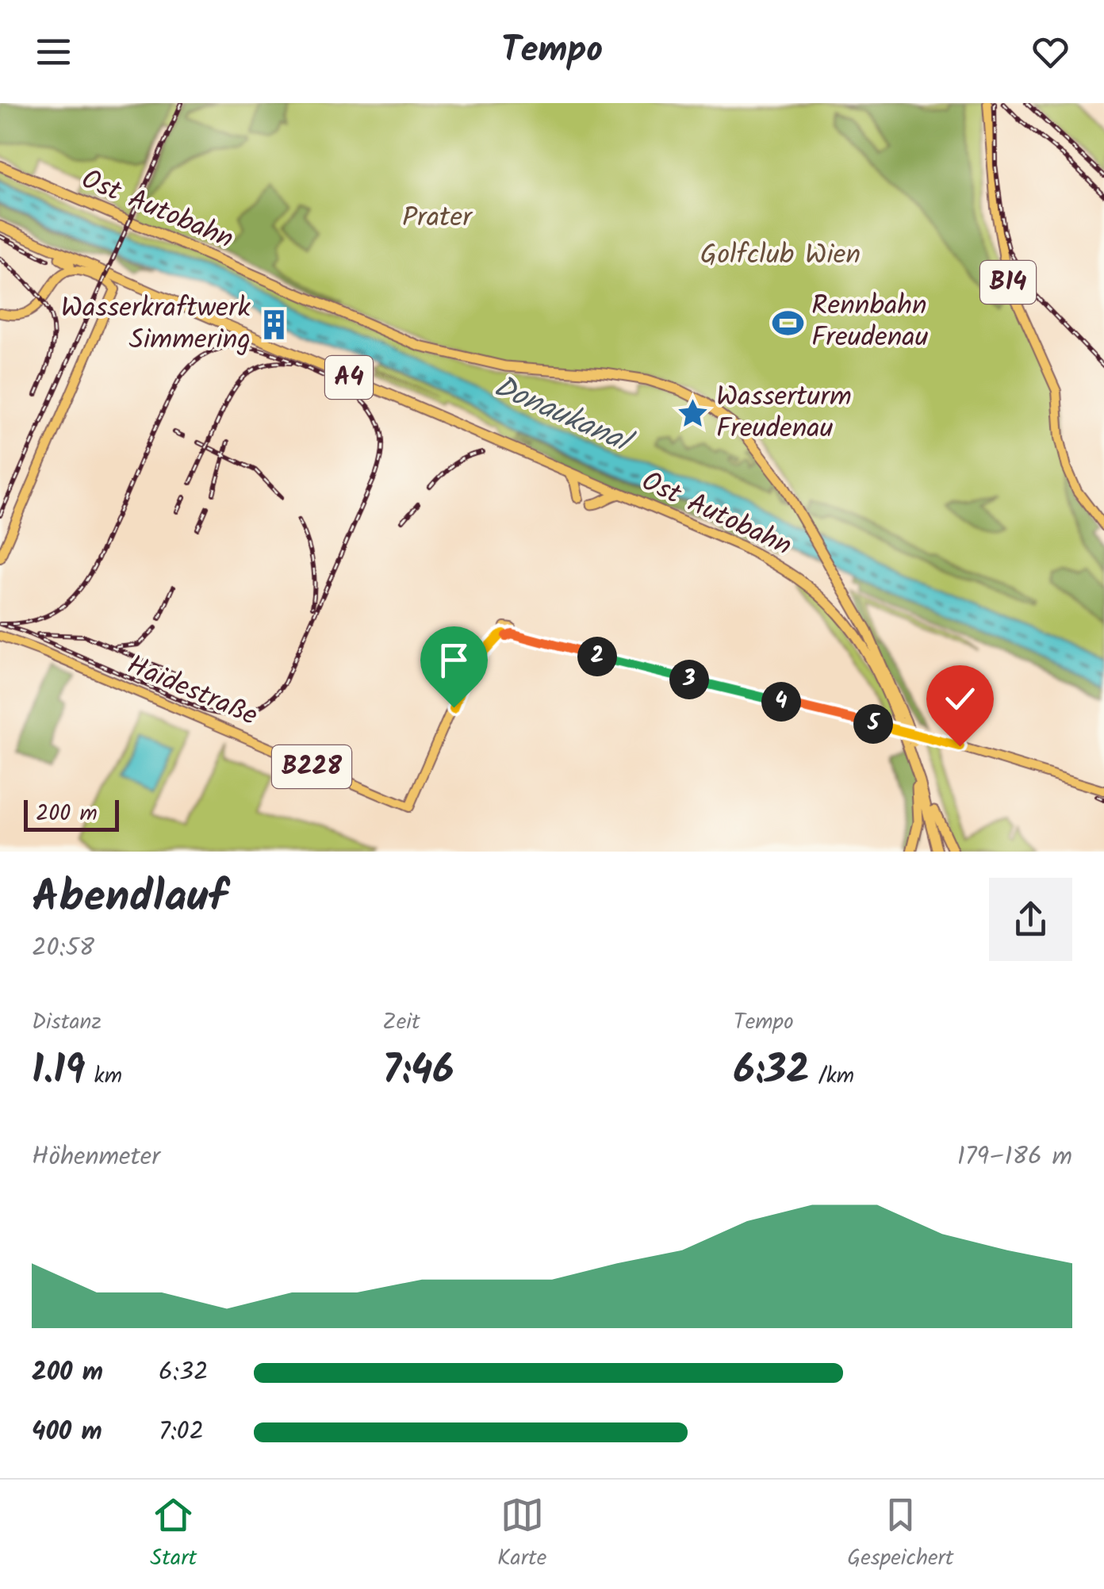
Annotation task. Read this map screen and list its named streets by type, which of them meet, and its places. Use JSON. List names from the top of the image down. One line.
{"streets":{"highway":["Ost Autobahn","A4"],"main road":["B14","Haidestraße","B228"]},"crossings":[["Ost Autobahn","A4"]],"water":["Donaukanal"],"parks":["Prater","Golfclub Wien"],"places":{"sports":["Rennbahn Freudenau"],"building":["Wasserkraftwerk Simmering"],"place":["Wasserturm Freudenau"]},"scale_bar":"200 m","page":{"header":"Tempo","pins":["2","3","4","5"],"scale":"200 m","heading":["Abendlauf","20:58"],"stats":[["Distanz","1.19 km"],["Zeit","7:46"],["Tempo","6:32 /km"]],"chart":["Höhenmeter","179–186 m"],"list":[{"name":"200 m","note":"6:32"},{"name":"400 m","note":"7:02"}],"tabs":["Start","Karte","Gespeichert"]}}
